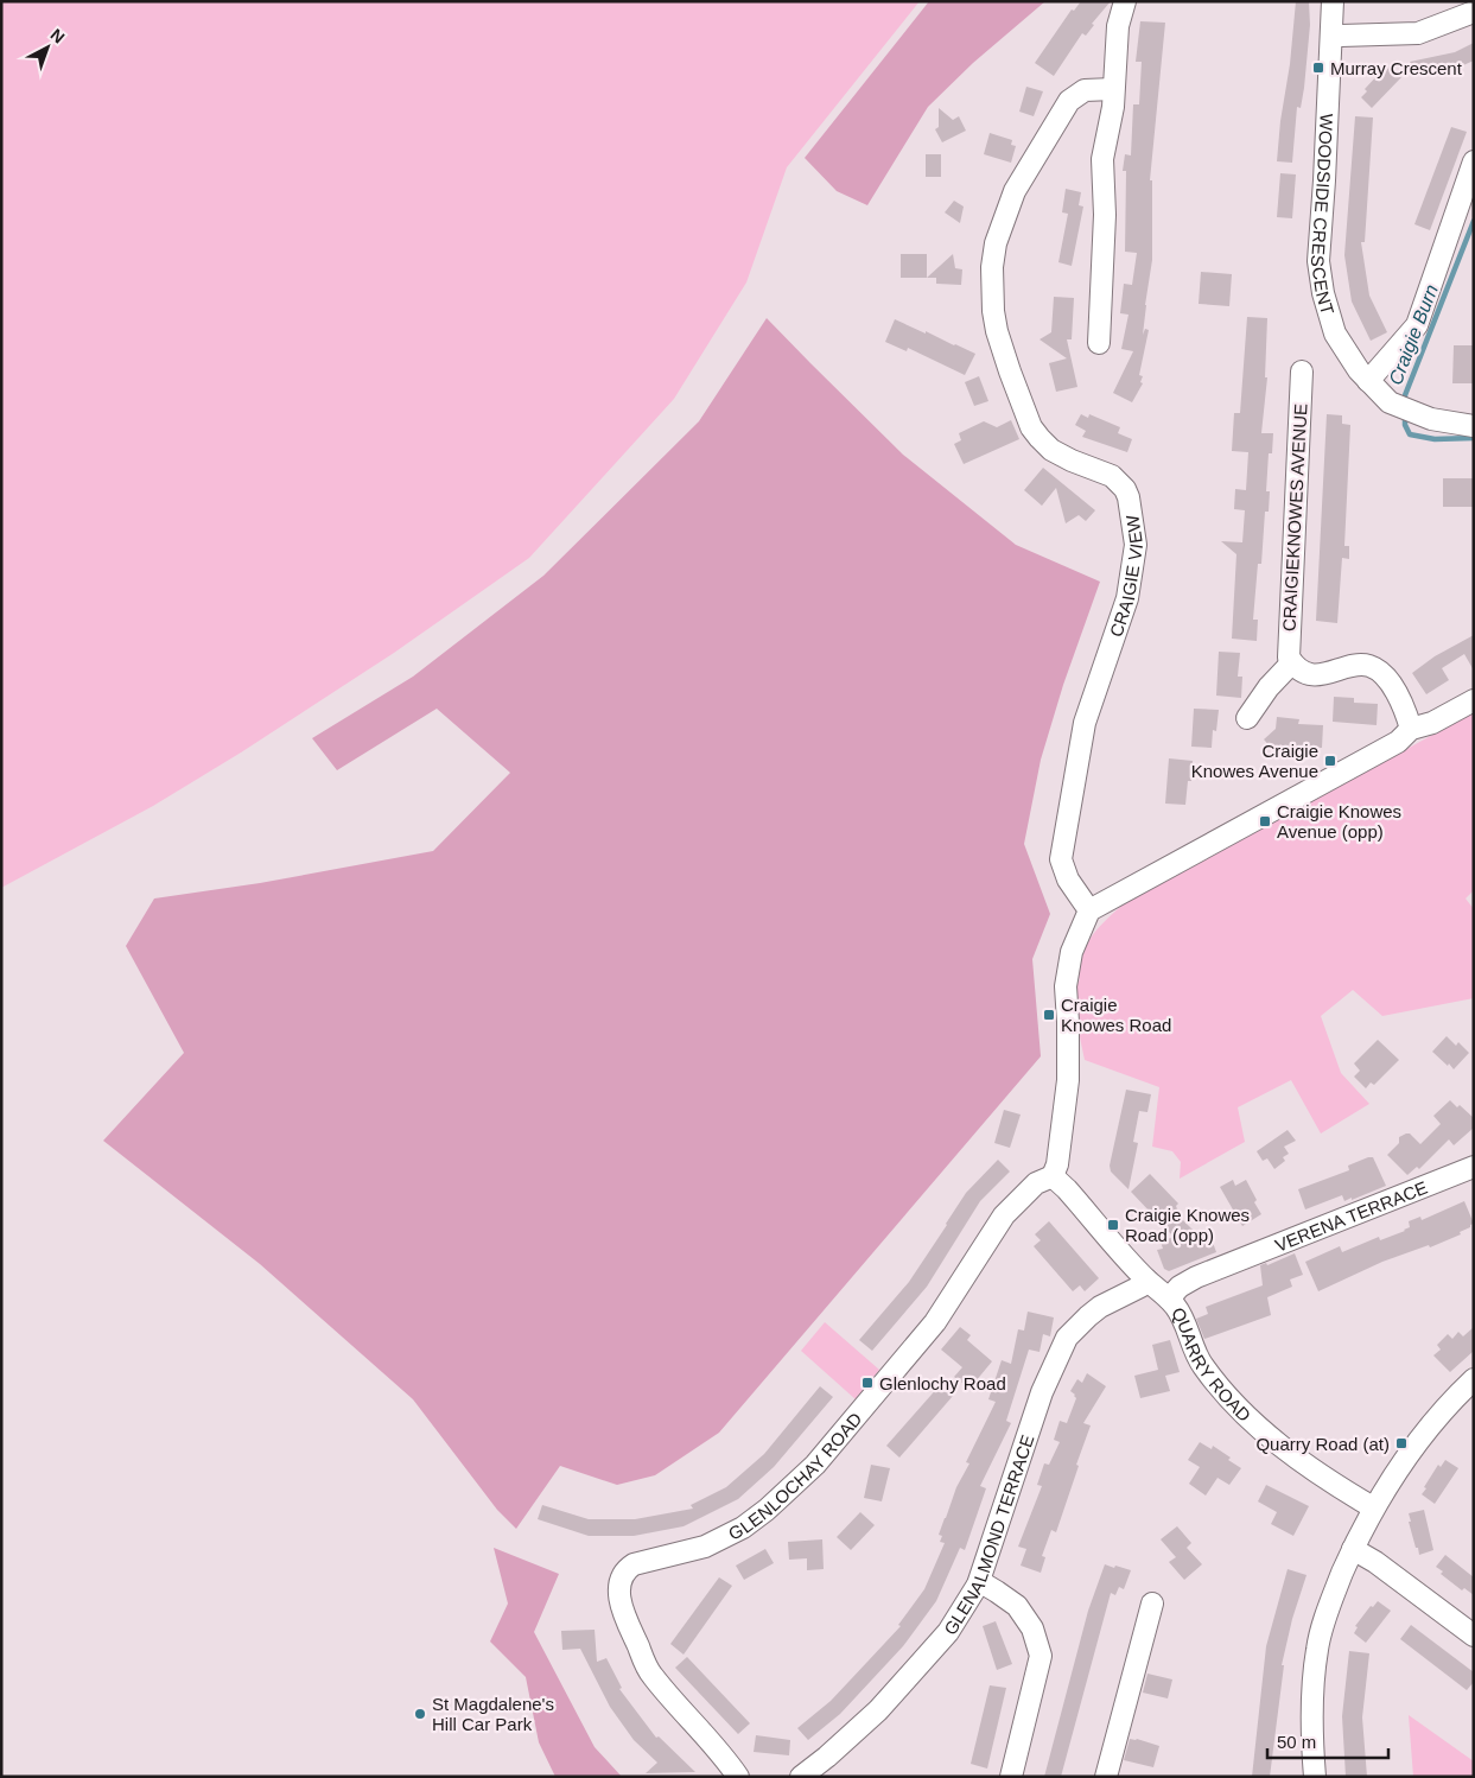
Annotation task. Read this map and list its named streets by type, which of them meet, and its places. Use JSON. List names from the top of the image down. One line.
{"streets":{"street":["WOODSIDE CRESCENT","CRAIGIEKNOWES AVENUE","CRAIGIE VIEW","VERENA TERRACE","QUARRY ROAD","GLENLOCHAY ROAD","GLENALMOND TERRACE"]},"crossings":[["VERENA TERRACE","QUARRY ROAD"]],"water":["Craigie Burn"],"places":{"transit":["Murray Crescent","Craigie Knowes Avenue","Craigie Knowes Avenue (opp)","Craigie Knowes Road","Craigie Knowes Road (opp)","Glenlochy Road","Quarry Road (at)"],"other":["St Magdalene's Hill Car Park"]},"scale_bar":"50 m","north":"top right"}
